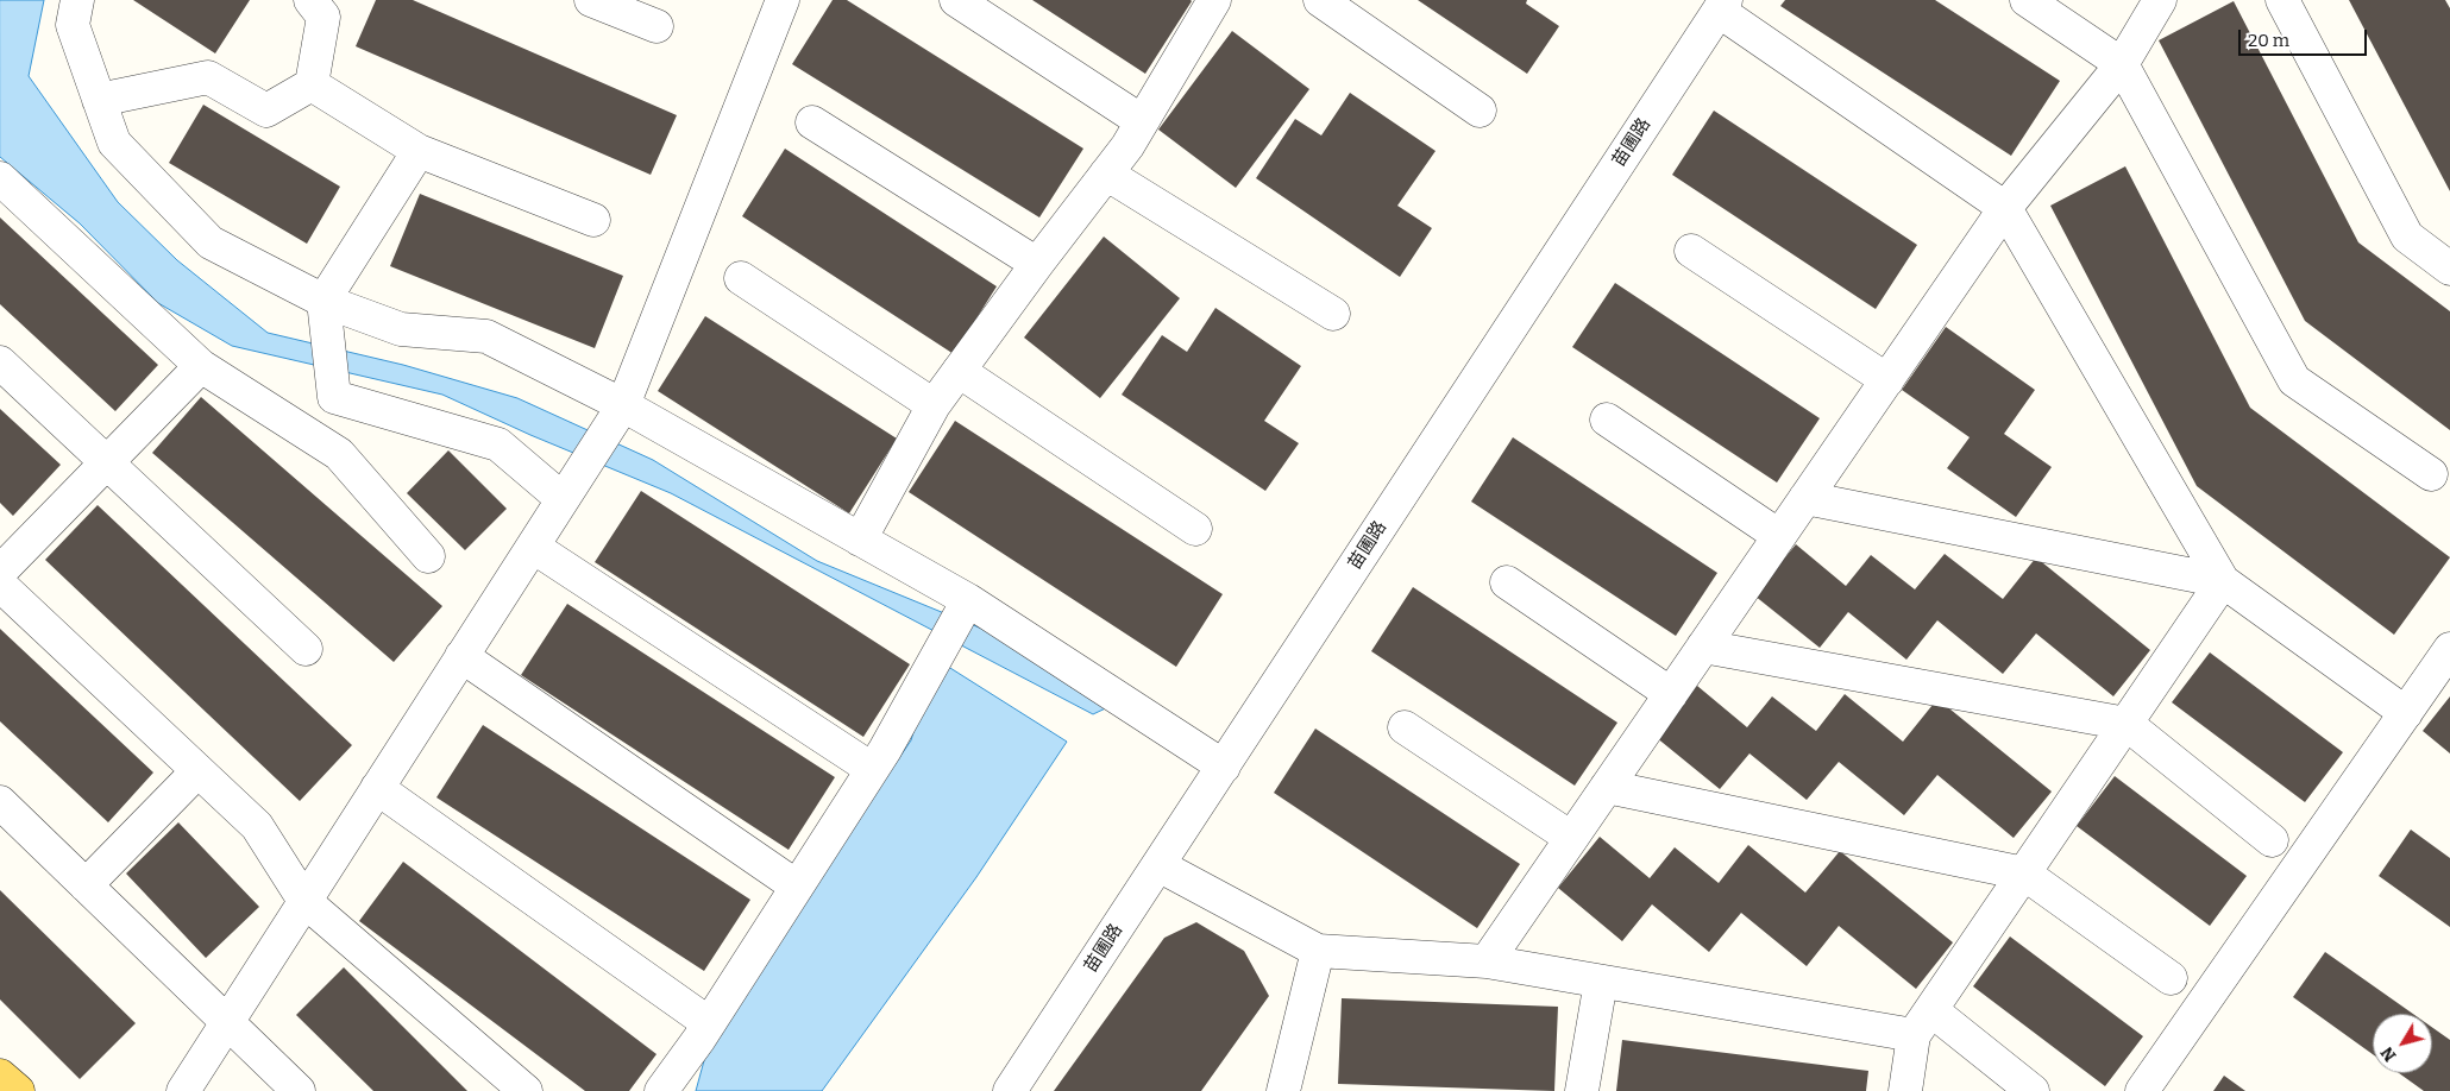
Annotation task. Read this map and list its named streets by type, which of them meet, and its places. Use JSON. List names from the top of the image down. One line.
{"streets":{"street":["苗圃路"]},"scale_bar":"20 m","north":"bottom left"}
